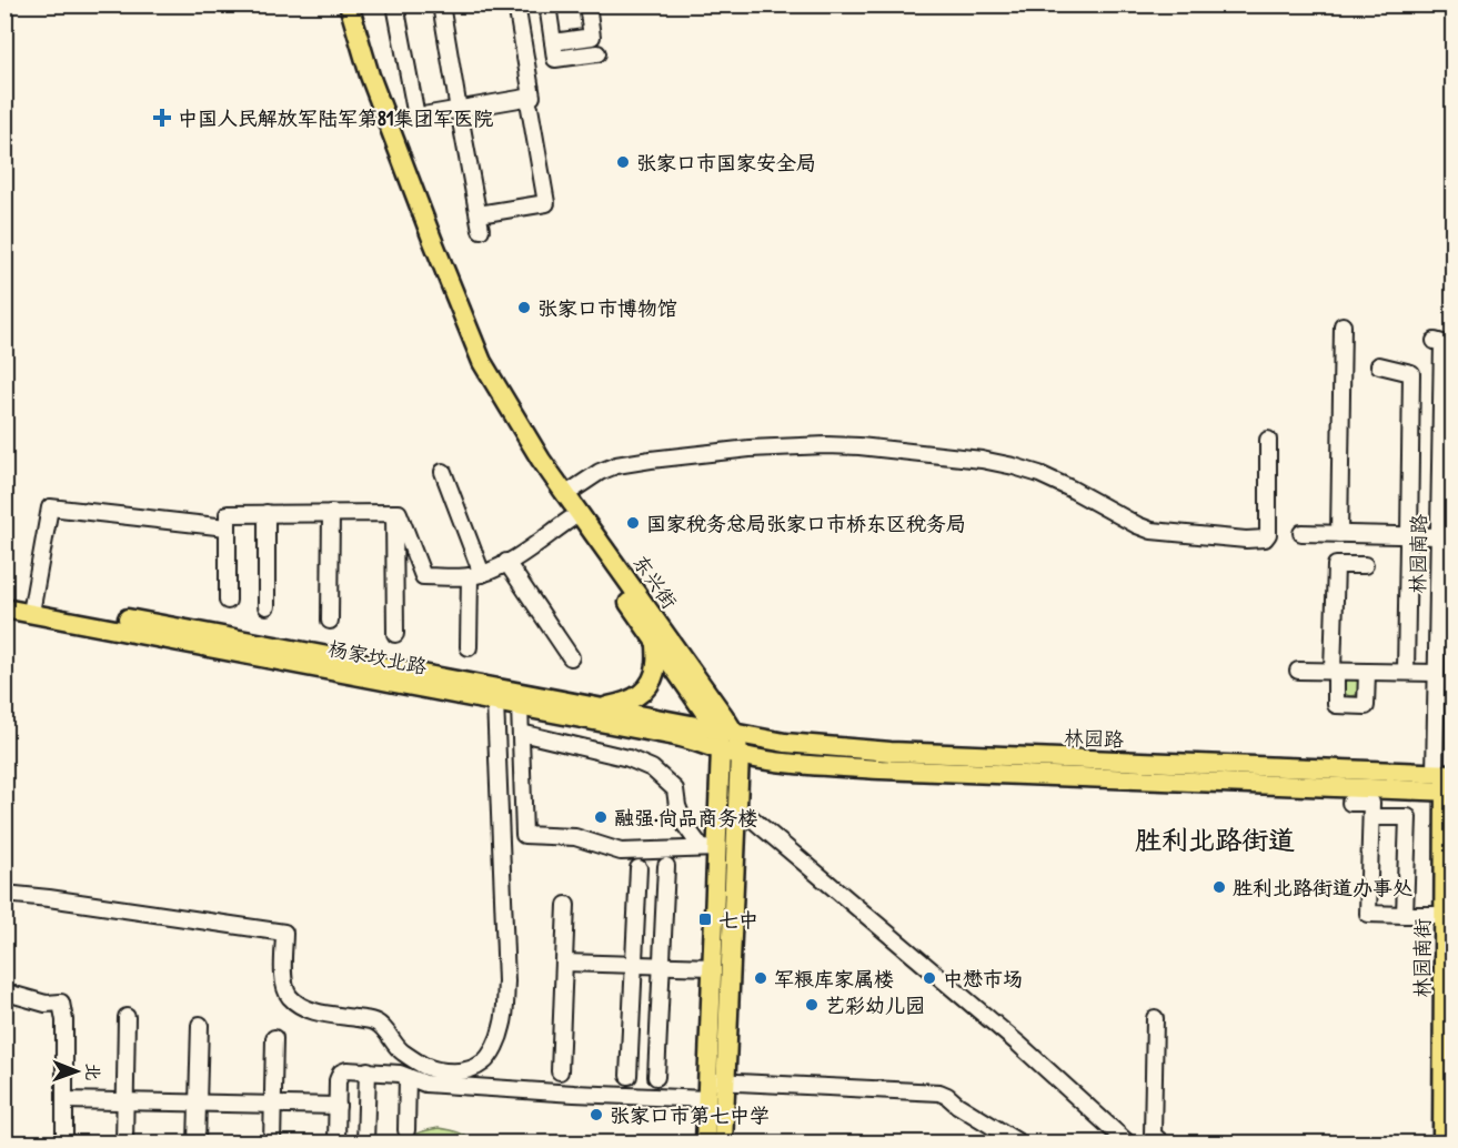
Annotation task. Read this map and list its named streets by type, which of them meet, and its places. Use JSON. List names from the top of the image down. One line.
{"streets":{"main road":["东兴街","杨家坟北路","林园路","林园南街"],"street":["林园南路"]},"crossings":[["林园南路","林园路"],["林园南路","林园南街"],["东兴街","杨家坟北路"],["东兴街","林园路"],["杨家坟北路","林园路"],["林园路","林园南街"]],"districts":["胜利北路街道"],"places":{"health":["中国人民解放军陆军第81集团军医院"],"other":["张家口市国家安全局","张家口市博物馆","国家税务总局张家口市桥东区税务局","融强·尚品商务楼","胜利北路街道办事处","军粮库家属楼","中懋市场","艺彩幼儿园","张家口市第七中学"],"transit":["七中"]},"north":"right"}
